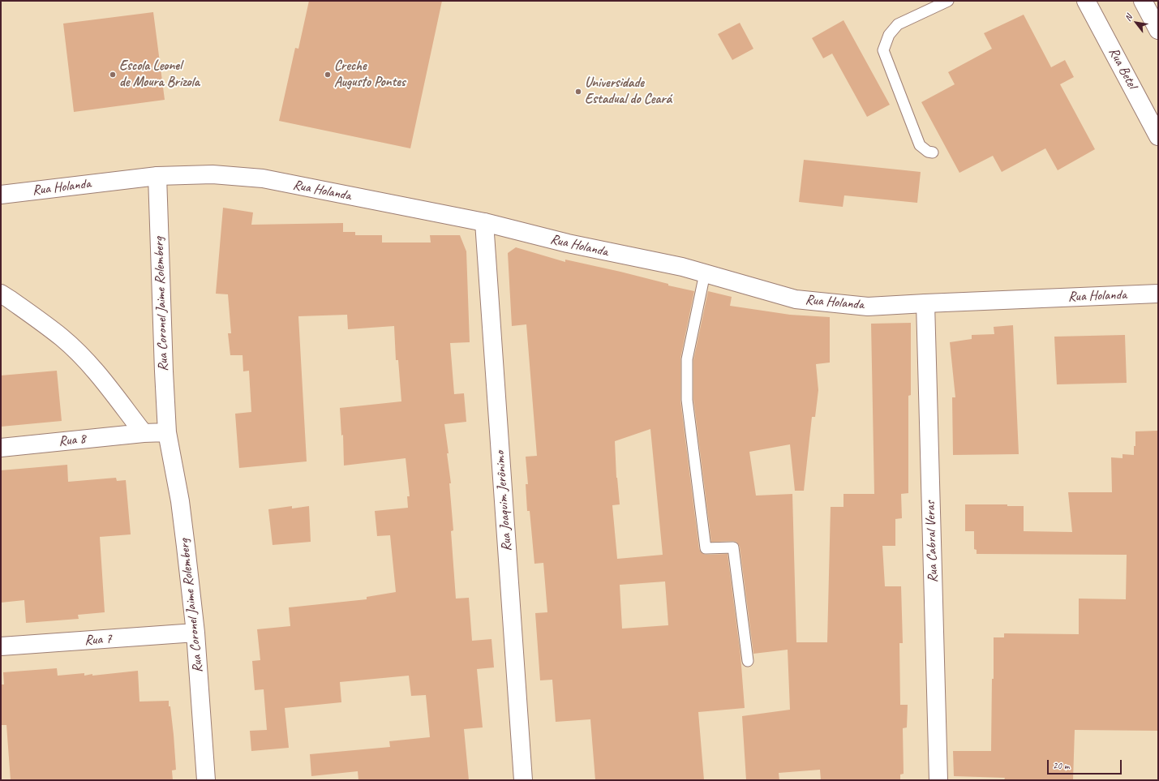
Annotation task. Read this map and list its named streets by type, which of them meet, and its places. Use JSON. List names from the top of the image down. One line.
{"streets":{"street":["Rua Betel","Rua Holanda","Rua Coronel Jaime Rolemberg","Rua 8","Rua Joaquim Jerônimo","Rua Cabral Veras","Rua 7"]},"crossings":[["Rua Holanda","Rua Coronel Jaime Rolemberg"],["Rua Holanda","Rua Joaquim Jerônimo"],["Rua Holanda","Rua Cabral Veras"],["Rua Coronel Jaime Rolemberg","Rua 7"]],"places":["Escola Leonel de Moura Brizola","Creche Augusto Pontes","Universidade Estadual do Ceará"],"scale_bar":"20 m","north":"top left"}
